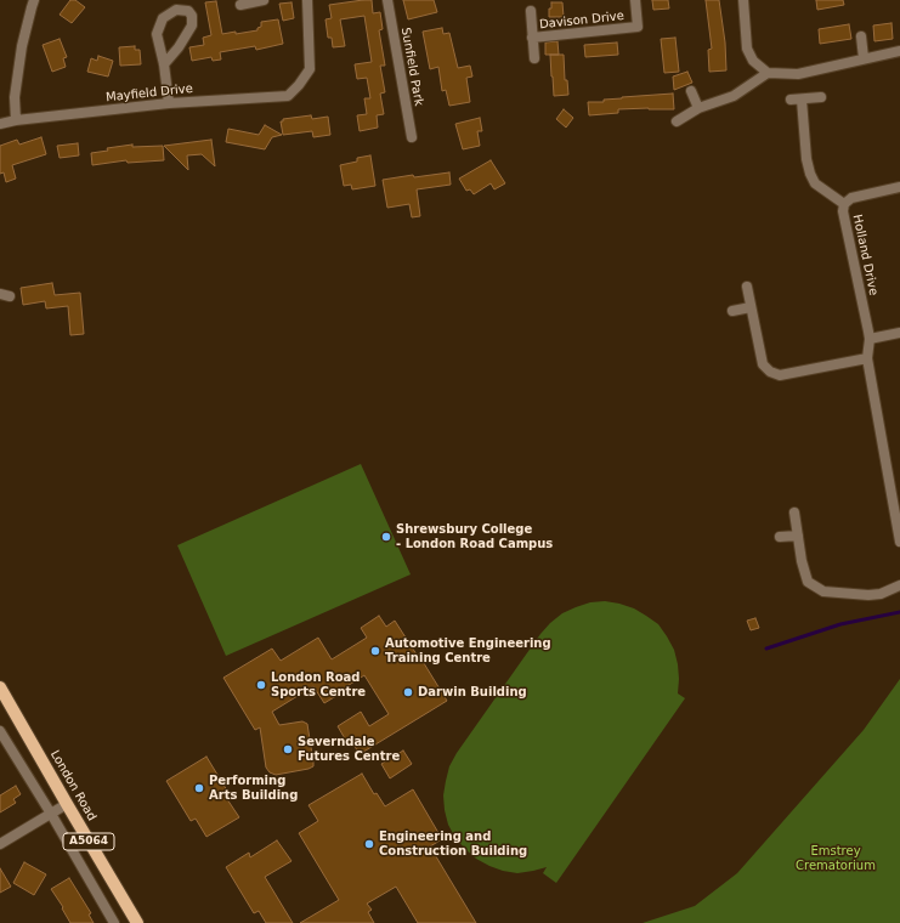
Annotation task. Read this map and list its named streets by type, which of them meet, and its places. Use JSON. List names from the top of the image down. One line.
{"streets":{"main road":["London Road","A5064"],"street":["Davison Drive","Sunfield Park","Mayfield Drive","Holland Drive"]},"parks":["Emstrey Crematorium"],"places":["Shrewsbury College - London Road Campus","Automotive Engineering Training Centre","London Road Sports Centre","Darwin Building","Severndale Futures Centre","Performing Arts Building","Engineering and Construction Building"]}
